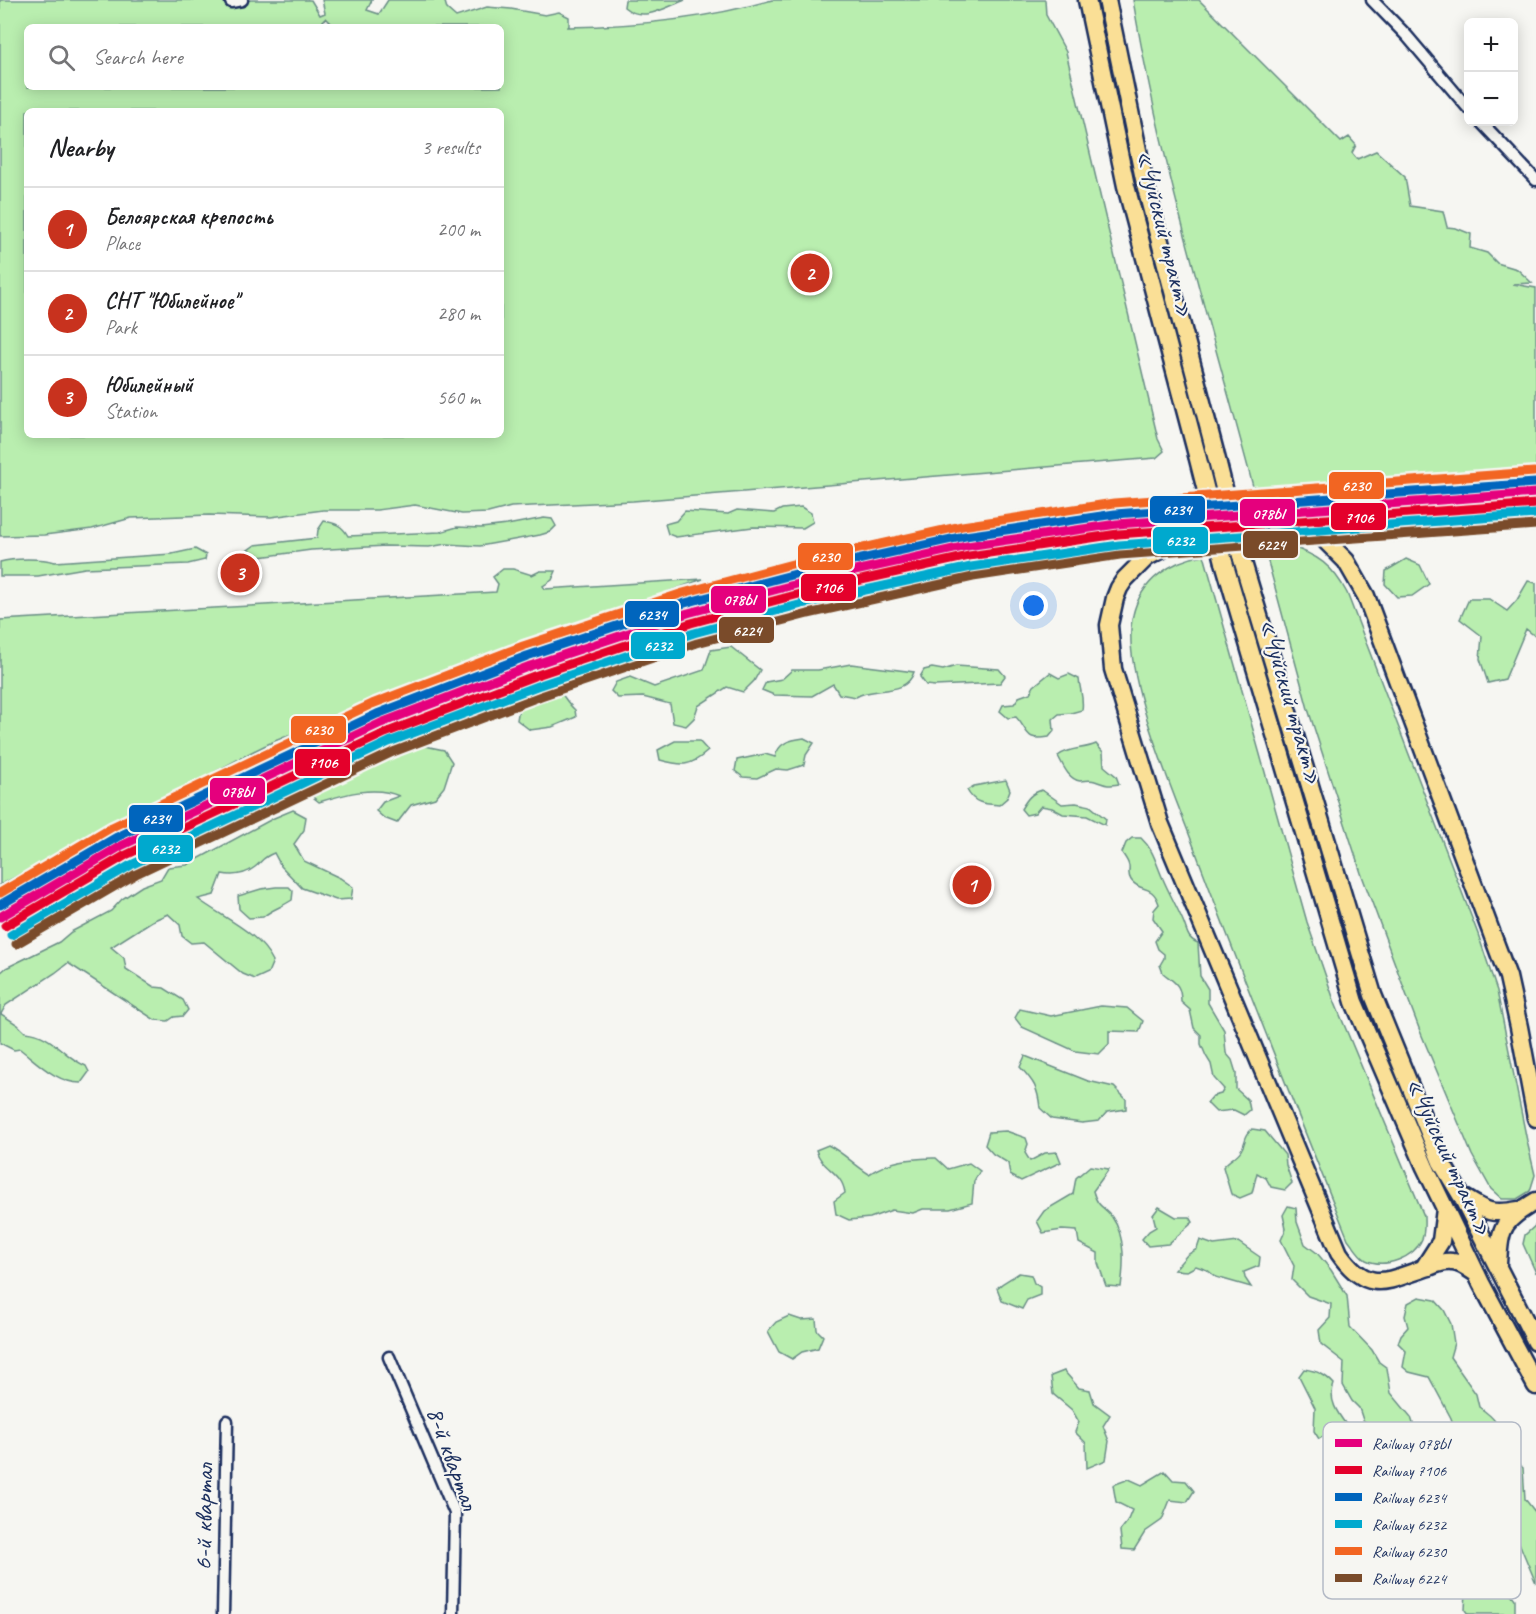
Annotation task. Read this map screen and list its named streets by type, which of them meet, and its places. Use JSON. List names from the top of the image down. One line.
{"streets":{"highway":["«Чуйский тракт»"],"street":["8-й квартал","6-й квартал"]},"lines":["rail line 6230","rail line 6234","rail line 078Ы","rail line 7106","rail line 6232","rail line 6224"],"legend":["Railway 078Ы","Railway 7106","Railway 6234","Railway 6232","Railway 6230","Railway 6224"],"page":{"map_buttons":["+","−"],"search":"Search here","heading":["Nearby","3 results"],"list":[{"mark":"1","name":"Белоярская крепость","note":"Place","value":"200 m"},{"mark":"2","name":"СНТ \"Юбилейное\"","note":"Park","value":"280 m"},{"mark":"3","name":"Юбилейный","note":"Station","value":"560 m"}],"pins":["2","3","1"]}}
